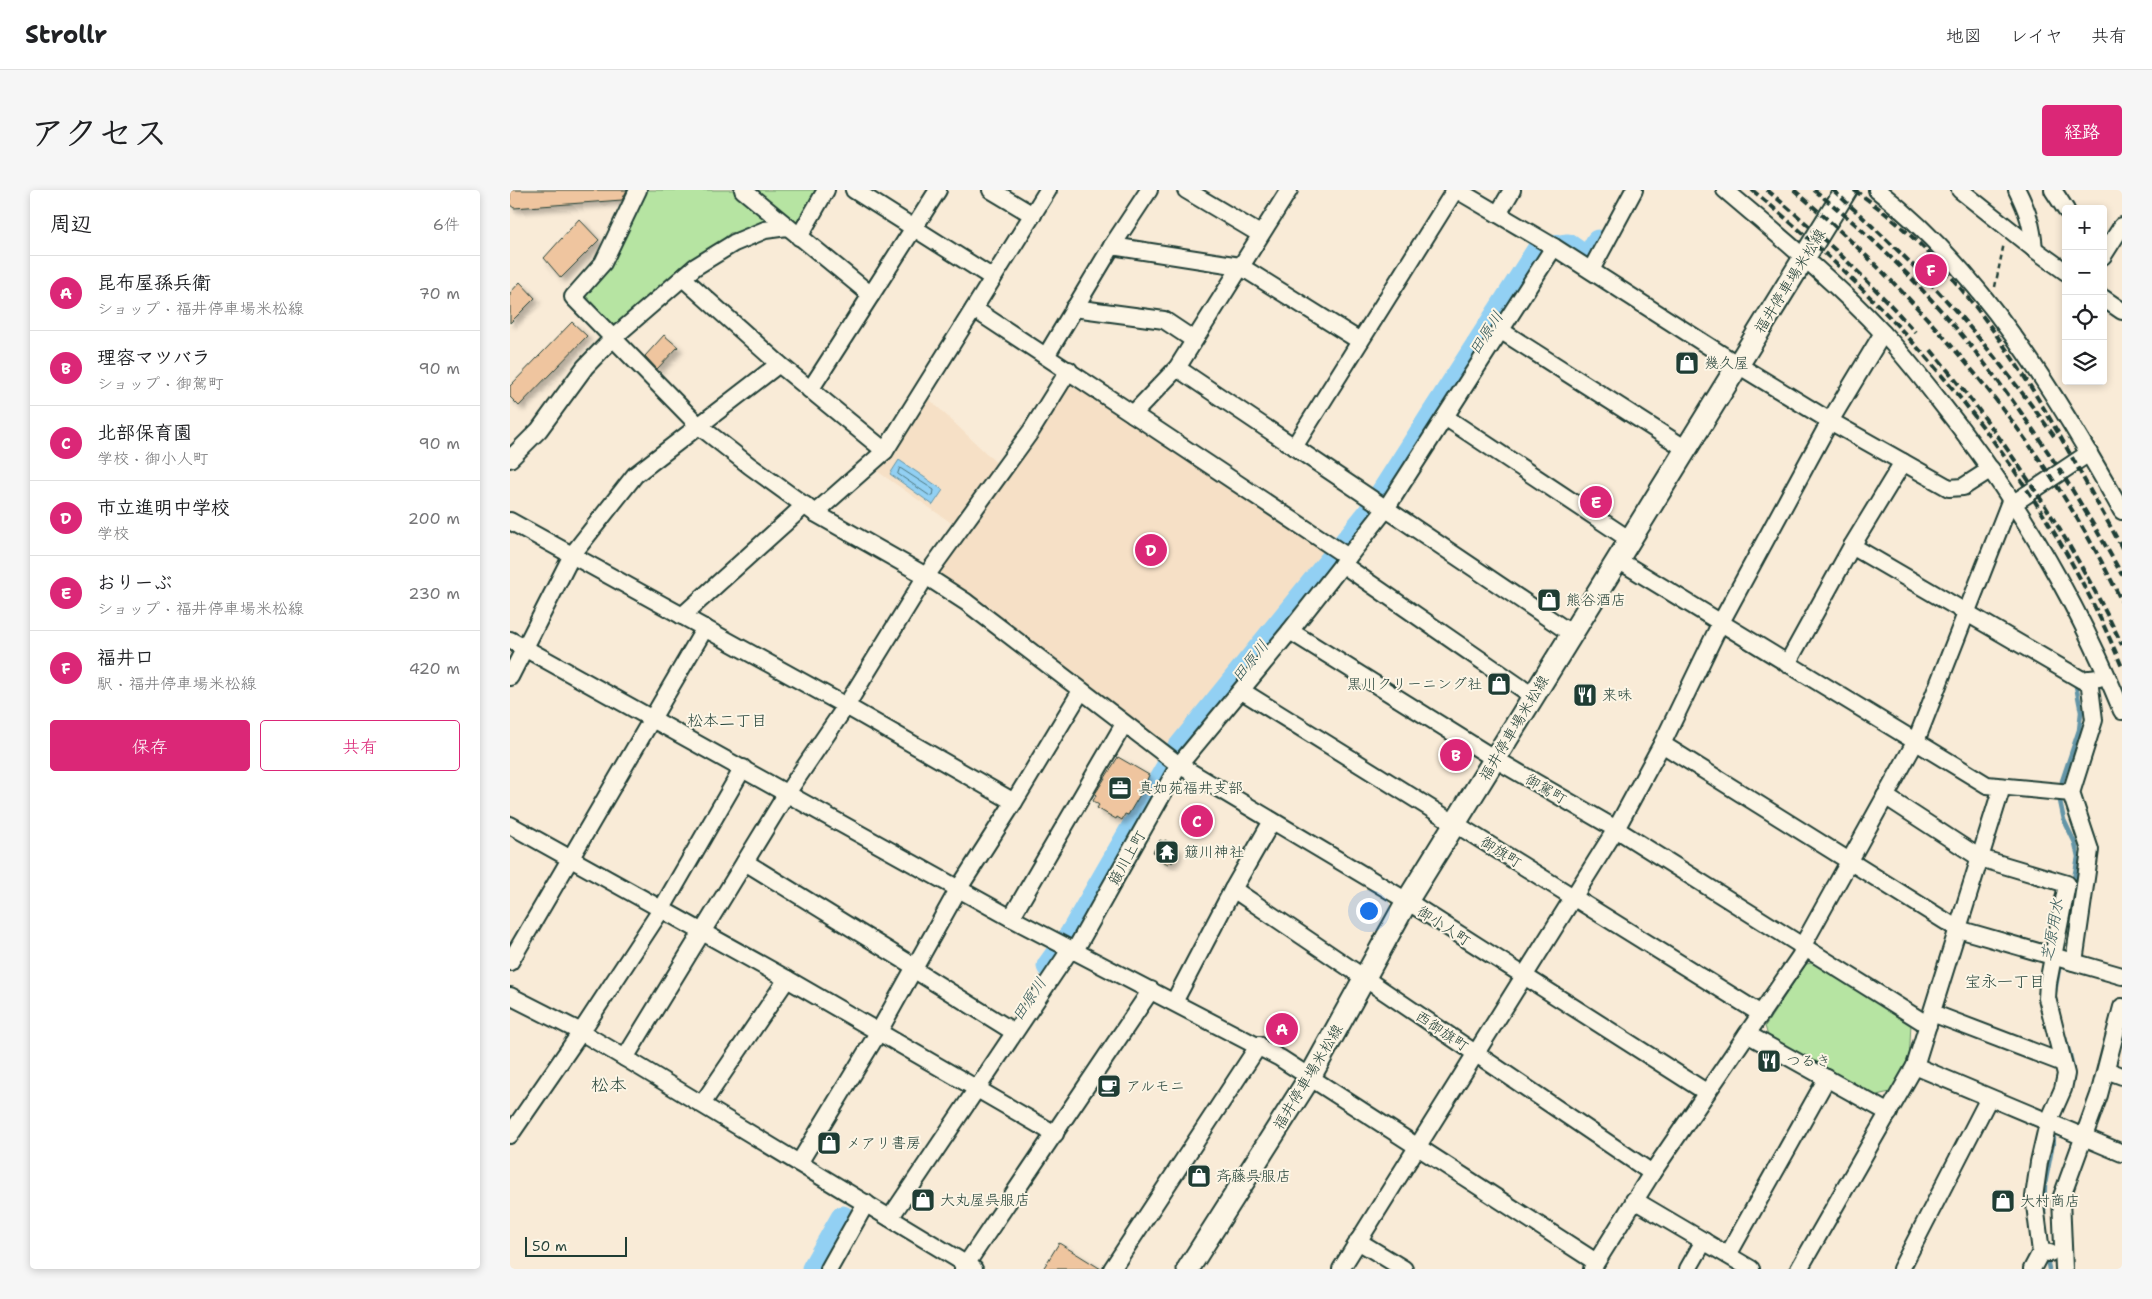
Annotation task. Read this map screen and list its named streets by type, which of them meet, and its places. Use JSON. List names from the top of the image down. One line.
{"streets":{"main road":["福井停車場米松線"],"street":["御駕町","御旗町","簸川上町","御小人町","西御旗町"]},"crossings":[["福井停車場米松線","御駕町"],["福井停車場米松線","御旗町"],["福井停車場米松線","御小人町"],["福井停車場米松線","西御旗町"],["御駕町","簸川上町"],["御旗町","簸川上町"],["簸川上町","御小人町"]],"districts":["松本二丁目","宝永一丁目","松本"],"water":["田原川","芝原用水"],"places":{"shop":["幾久屋","熊谷酒店","黒川クリーニング社","メアリ書房","斉藤呉服店","大丸屋呉服店","大村商店"],"restaurant":["来味","つるき"],"office":["真如苑福井支部"],"temple":["簸川神社"],"cafe":["アルモニ"]},"scale_bar":"50 m","page":{"header":"Strollr","nav":["地図","レイヤ","共有"],"title":"アクセス","buttons":["経路",["保存","共有"]],"heading":["周辺","6件"],"map_buttons":["+","−"],"pins":["F","E","D","B","C","A"],"list":[{"mark":"A","name":"昆布屋孫兵衛","note":"ショップ · 福井停車場米松線","value":"70 m"},{"mark":"B","name":"理容マツバラ","note":"ショップ · 御駕町","value":"90 m"},{"mark":"C","name":"北部保育園","note":"学校 · 御小人町","value":"90 m"},{"mark":"D","name":"市立進明中学校","note":"学校","value":"200 m"},{"mark":"E","name":"おりーぶ","note":"ショップ · 福井停車場米松線","value":"230 m"},{"mark":"F","name":"福井口","note":"駅 · 福井停車場米松線","value":"420 m"}],"scale":"50 m"}}
